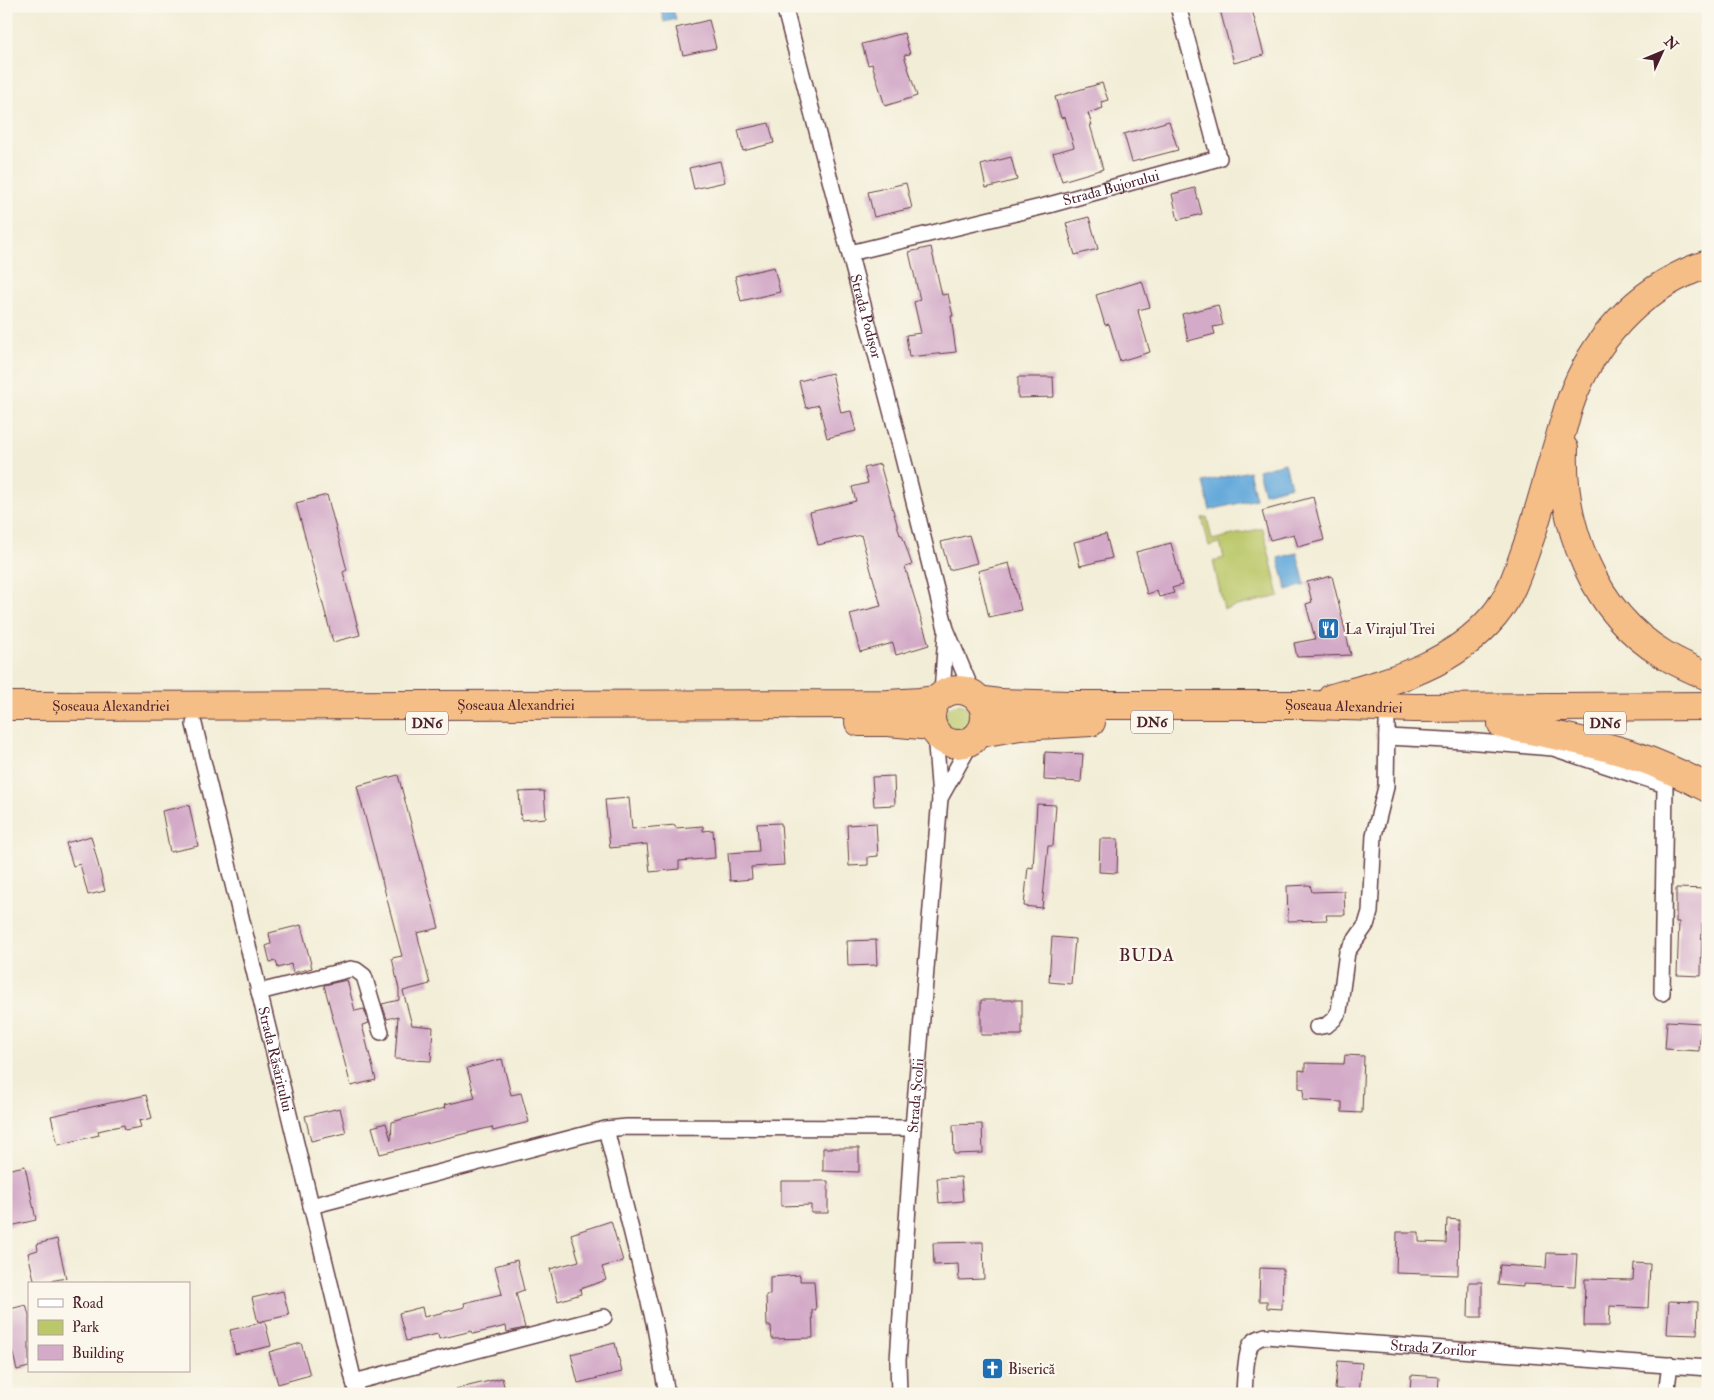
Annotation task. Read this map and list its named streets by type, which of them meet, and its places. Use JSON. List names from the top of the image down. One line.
{"streets":{"highway":["Șoseaua Alexandriei","DN6"],"street":["Strada Bujorului","Strada Podișor","Strada Răsăritului","Strada Școlii","Strada Zorilor"]},"crossings":[["Strada Bujorului","Strada Podișor"],["Strada Podișor","Șoseaua Alexandriei"],["Strada Podișor","Strada Școlii"],["Șoseaua Alexandriei","Strada Răsăritului"],["Șoseaua Alexandriei","Strada Școlii"]],"districts":["BUDA"],"places":{"restaurant":["La Virajul Trei"],"church":["Biserică"]},"legend":["Road","Park","Building"],"north":"top right"}
